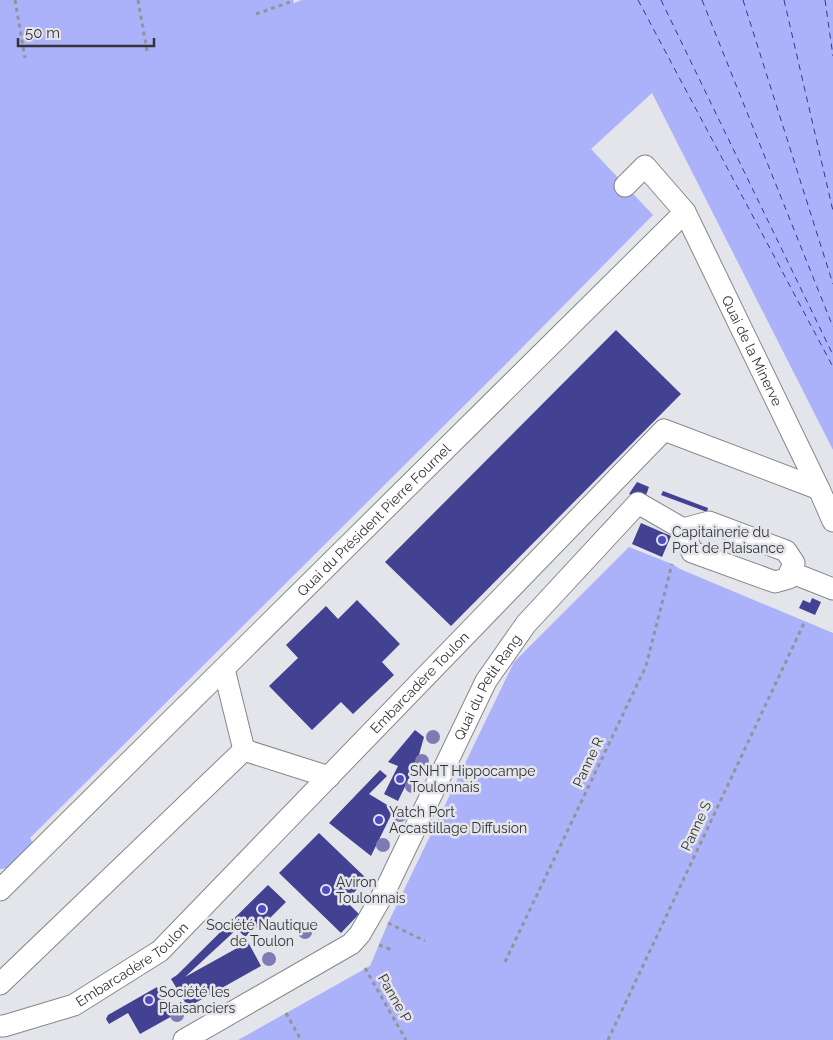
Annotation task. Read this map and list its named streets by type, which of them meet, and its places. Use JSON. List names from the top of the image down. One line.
{"streets":{"lane":["Quai de la Minerve","Quai du Président Pierre Fournel","Embarcadère Toulon","Quai du Petit Rang"],"path":["Panne R","Panne S","Panne P"]},"crossings":[["Quai de la Minerve","Quai du Président Pierre Fournel"],["Quai de la Minerve","Embarcadère Toulon"]],"places":["Capitainerie du Port de Plaisance","SNHT Hippocampe Toulonnais","Yatch Port Accastillage Diffusion","Aviron Toulonnais","Société Nautique de Toulon","Société les Plaisanciers"],"scale_bar":"50 m"}
